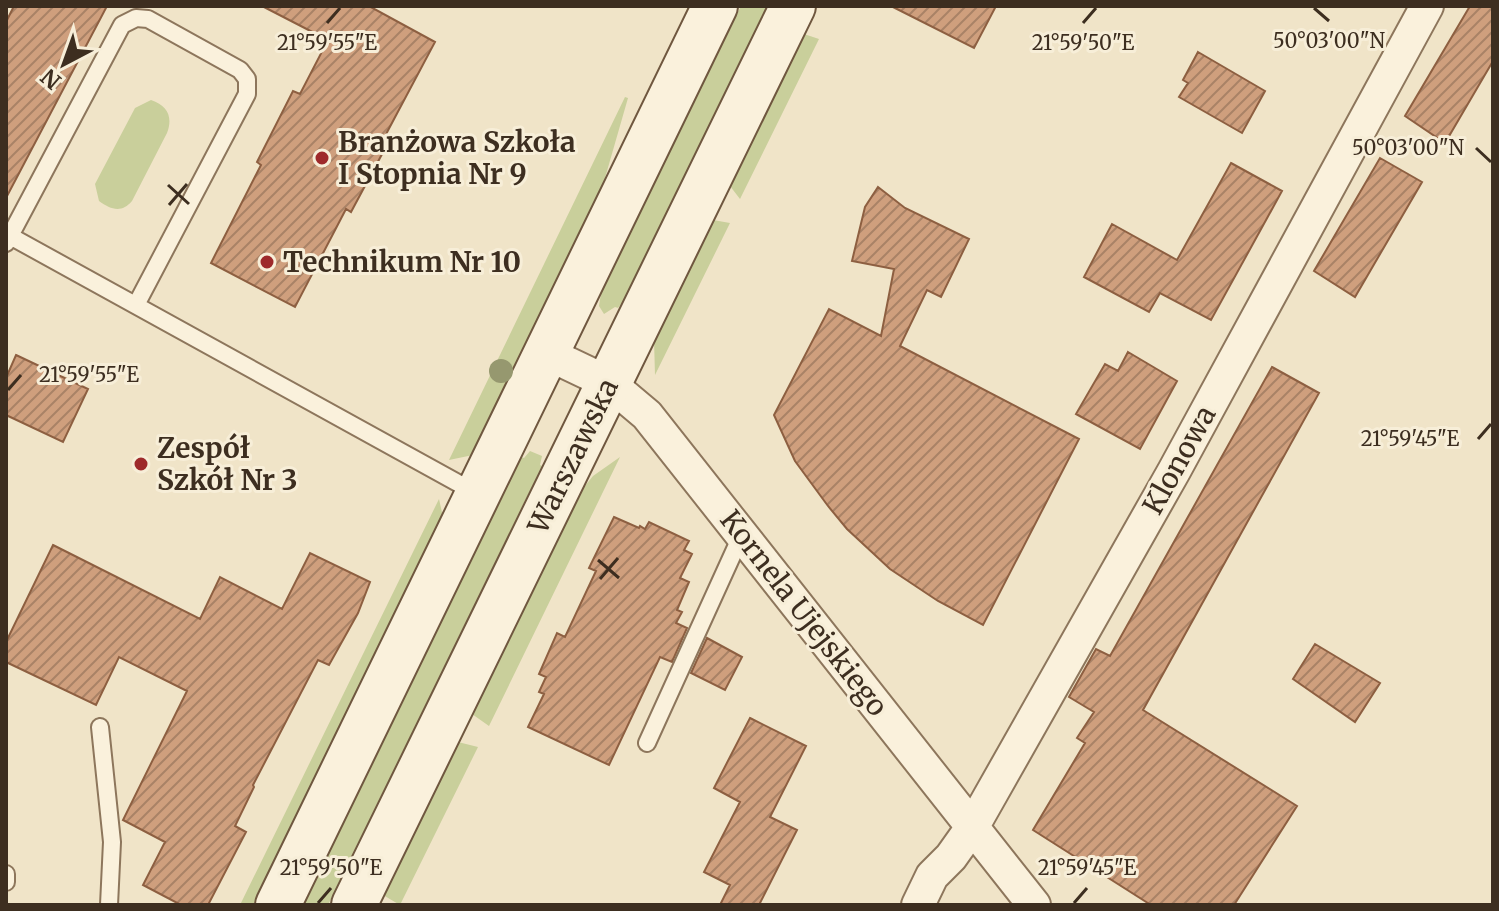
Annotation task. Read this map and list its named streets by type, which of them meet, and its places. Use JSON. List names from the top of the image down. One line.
{"streets":{"main road":["Warszawska"],"street":["Klonowa","Kornela Ujejskiego"]},"crossings":[["Warszawska","Kornela Ujejskiego"],["Klonowa","Kornela Ujejskiego"]],"places":["Branżowa Szkoła I Stopnia Nr 9","Technikum Nr 10","Zespół Szkół Nr 3"],"north":"bottom left","coordinates":["50°03'00\"N","21°59'55\"E","21°59'50\"E","21°59'45\"E"]}
